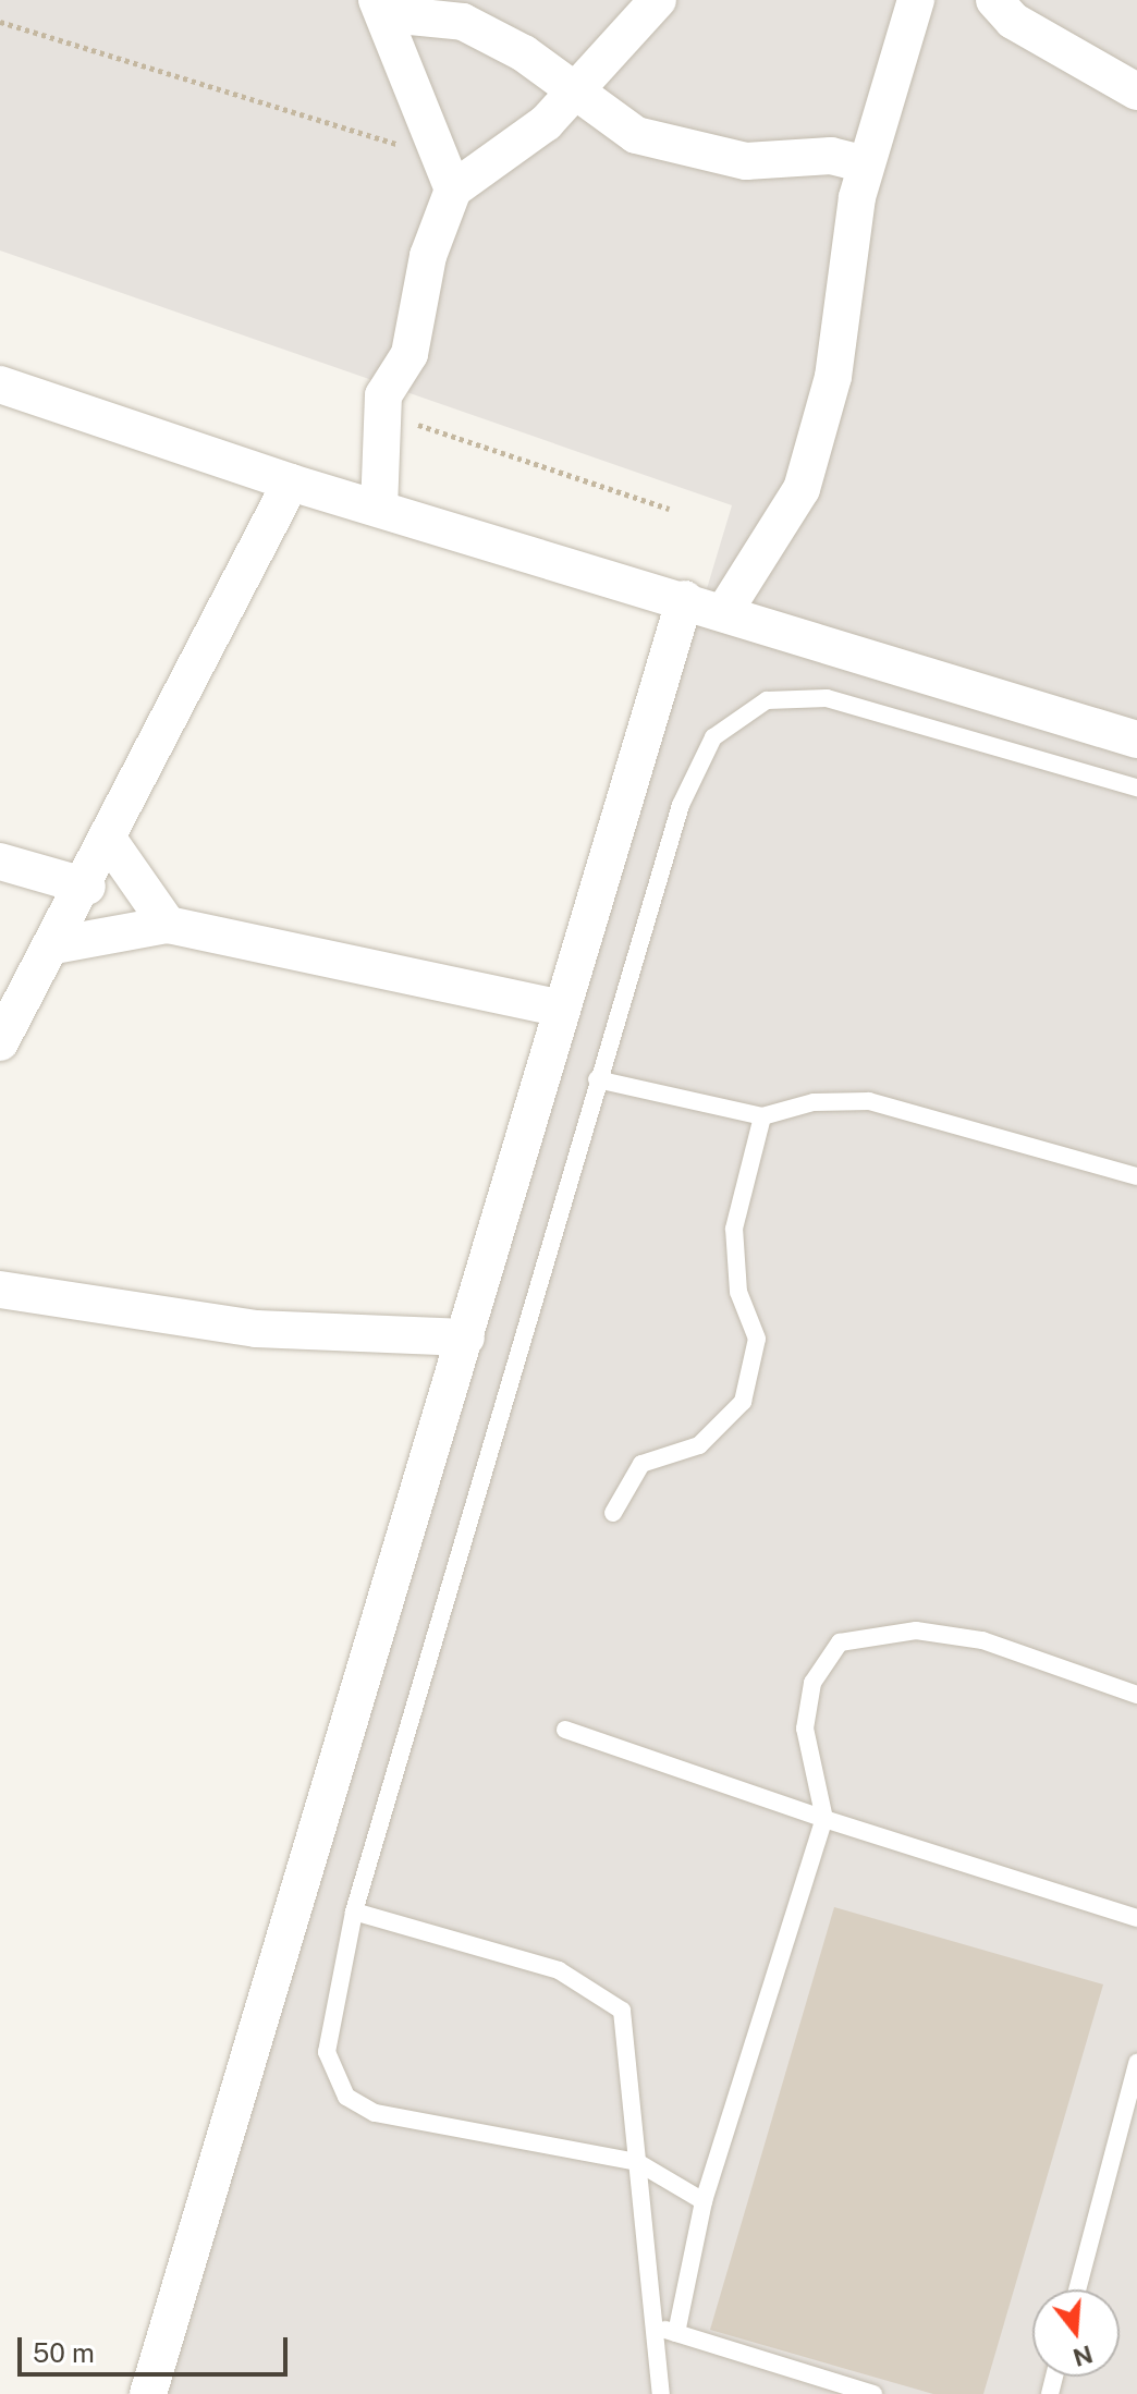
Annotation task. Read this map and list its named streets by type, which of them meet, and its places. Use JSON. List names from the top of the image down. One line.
{"scale_bar":"50 m","north":"bottom"}
